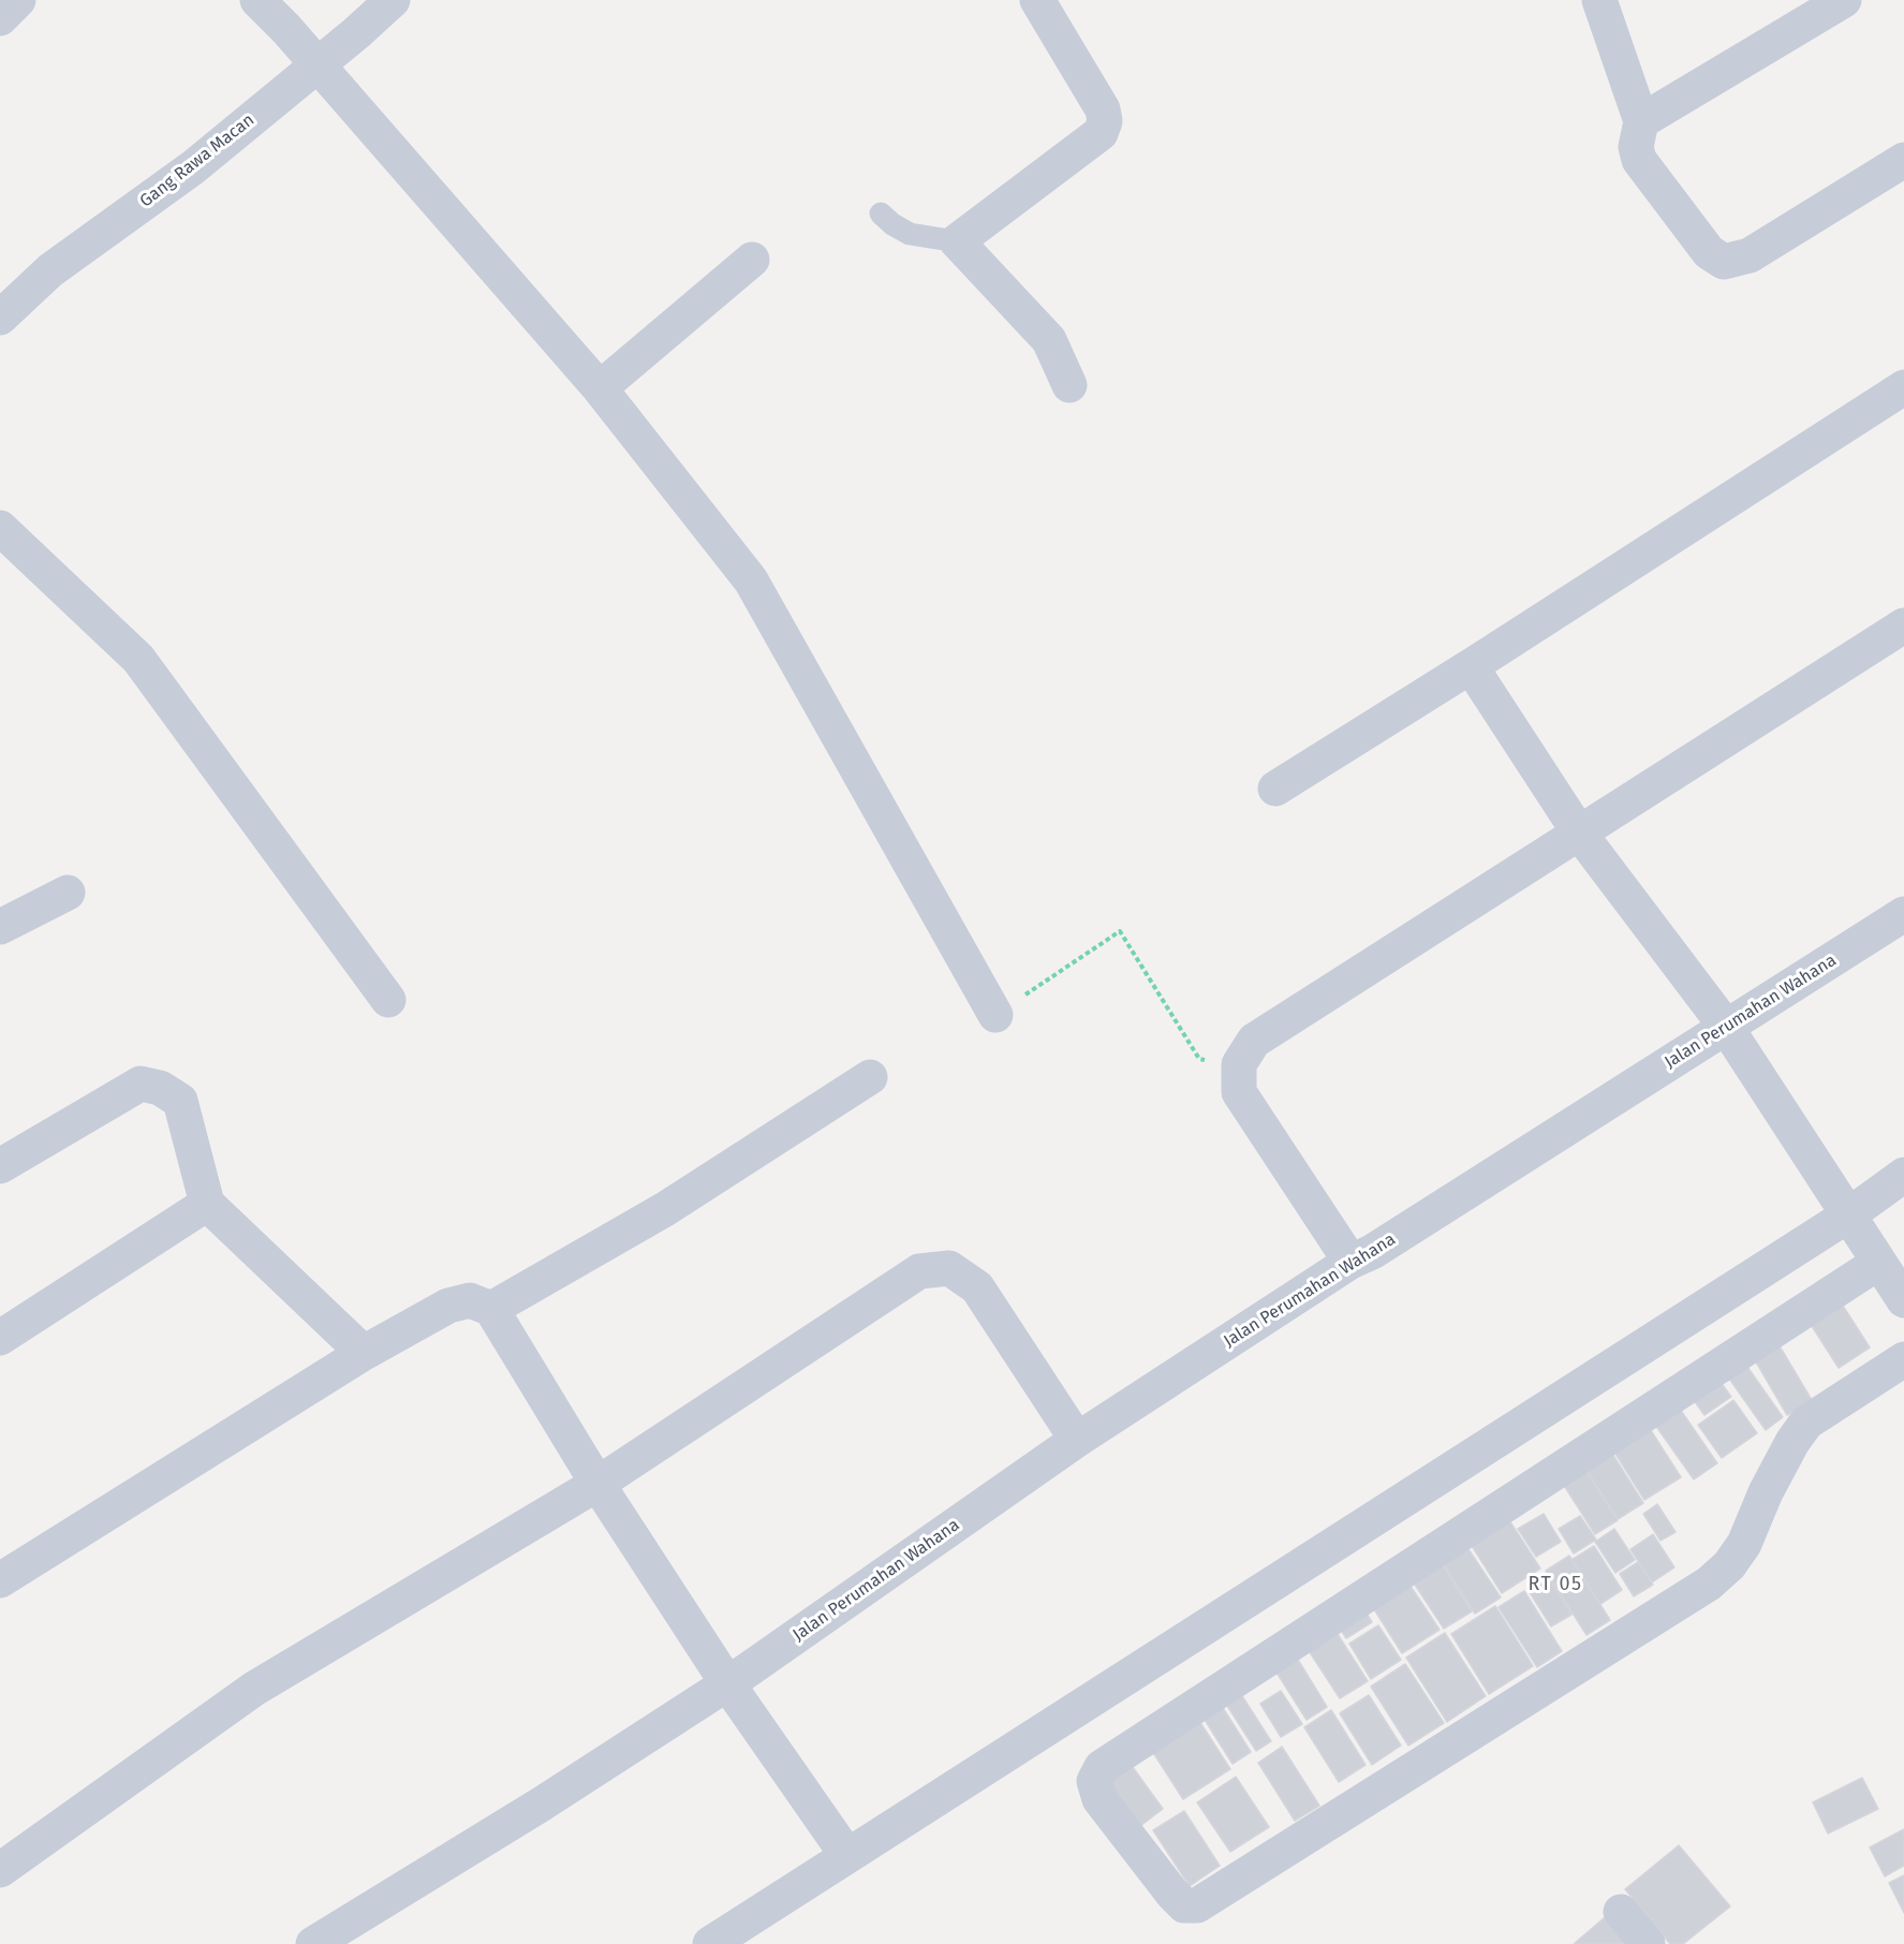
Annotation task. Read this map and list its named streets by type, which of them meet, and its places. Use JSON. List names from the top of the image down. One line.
{"streets":{"street":["Gang Rawa Macan","Jalan Perumahan Wahana"]},"districts":["RT 05"]}
